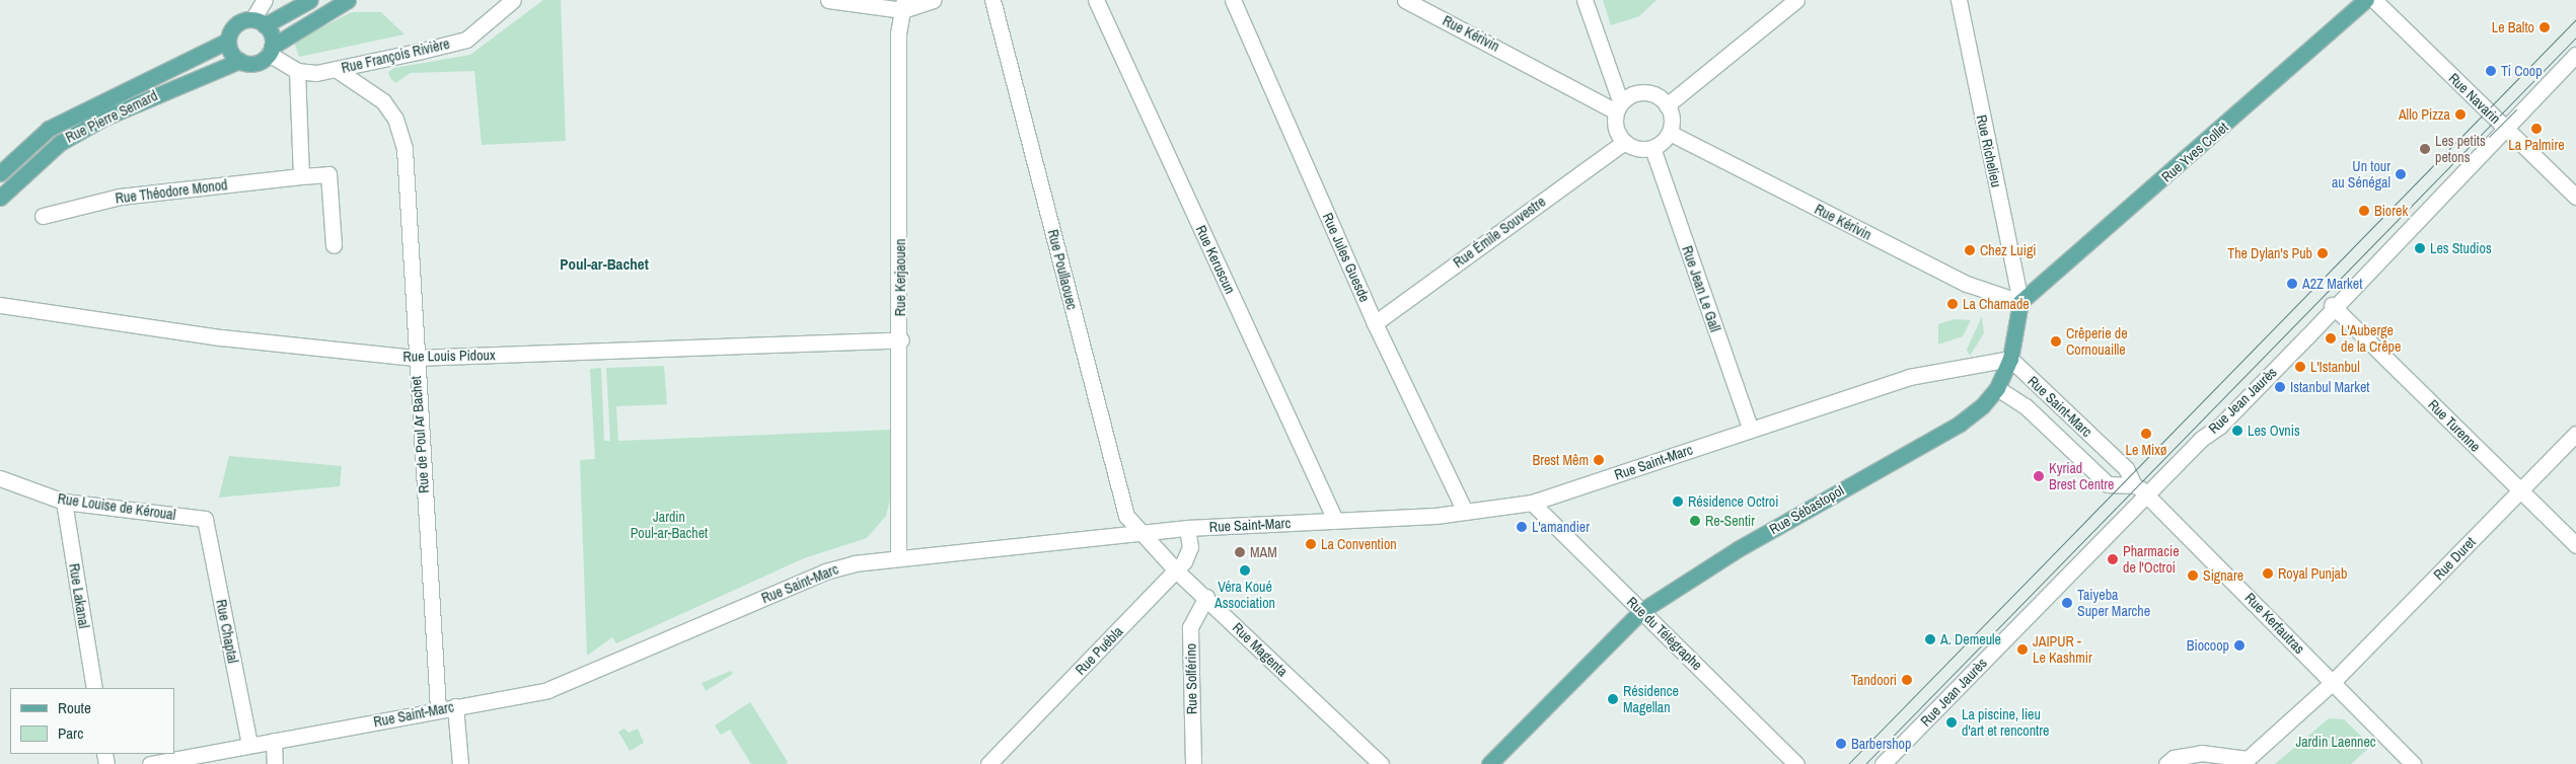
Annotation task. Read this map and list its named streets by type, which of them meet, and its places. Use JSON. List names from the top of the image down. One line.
{"streets":{"main road":["Rue Pierre Semard","Rue Yves Collet","Rue Sébastopol"],"street":["Rue Kérivin","Rue François Rivière","Rue Navarin","Rue Richelieu","Rue Théodore Monod","Rue Émile Souvestre","Rue Jules Guesde","Rue Keruscun","Rue Poullaouec","Rue Kerjaouen","Rue Jean Le Gall","Rue Louis Pidoux","Rue Jean Jaurès","Rue Saint-Marc","Rue Turenne","Rue de Poul Ar Bachet","Rue Louise de Kéroual","Rue Duret","Rue Lakanal","Rue Kerfautras","Rue Chaptal","Rue du Télégraphe","Rue Magenta","Rue Puébla","Rue Solférino"]},"crossings":[["Rue Kérivin","Rue Richelieu"],["Rue Kérivin","Rue Yves Collet"],["Rue Kérivin","Rue Émile Souvestre"],["Rue Kérivin","Rue Jean Le Gall"],["Rue Kérivin","Rue Sébastopol"],["Rue François Rivière","Rue de Poul Ar Bachet"],["Rue Navarin","Rue Jean Jaurès"],["Rue Richelieu","Rue Yves Collet"],["Rue Richelieu","Rue Sébastopol"],["Rue Yves Collet","Rue Sébastopol"],["Rue Émile Souvestre","Rue Jules Guesde"],["Rue Émile Souvestre","Rue Jean Le Gall"],["Rue Jules Guesde","Rue Saint-Marc"],["Rue Keruscun","Rue Saint-Marc"],["Rue Poullaouec","Rue Saint-Marc"],["Rue Poullaouec","Rue Magenta"],["Rue Kerjaouen","Rue Louis Pidoux"],["Rue Kerjaouen","Rue Saint-Marc"],["Rue Jean Le Gall","Rue Saint-Marc"],["Rue Louis Pidoux","Rue de Poul Ar Bachet"],["Rue Jean Jaurès","Rue Saint-Marc"],["Rue Jean Jaurès","Rue Turenne"],["Rue Jean Jaurès","Rue Kerfautras"],["Rue Saint-Marc","Rue de Poul Ar Bachet"],["Rue Saint-Marc","Rue Sébastopol"],["Rue Saint-Marc","Rue Kerfautras"],["Rue Saint-Marc","Rue Chaptal"],["Rue Saint-Marc","Rue du Télégraphe"],["Rue Saint-Marc","Rue Magenta"],["Rue Saint-Marc","Rue Puébla"],["Rue Turenne","Rue Duret"],["Rue Louise de Kéroual","Rue Lakanal"],["Rue Louise de Kéroual","Rue Chaptal"],["Rue Sébastopol","Rue du Télégraphe"],["Rue Duret","Rue Kerfautras"],["Rue Magenta","Rue Puébla"],["Rue Magenta","Rue Solférino"]],"districts":["Poul-ar-Bachet"],"parks":["Jardin Poul-ar-Bachet","Jardin Laennec"],"places":["Le Balto","Ti Coop","Allo Pizza","La Palmire","Les petits petons","Un tour au Sénégal","Biorek","Les Studios","Chez Luigi","The Dylan's Pub","A2Z Market","La Chamade","L'Auberge de la Crêpe","Crêperie de Cornouaille","L'Istanbul","Istanbul Market","Les Ovnis","Le Mixø","Brest Mêm","Kyriad Brest Centre","Résidence Octroi","Re-Sentir","L'amandier","La Convention","MAM","Pharmacie de l'Octroi","Véra Koué Association","Royal Punjab","Signare","Taiyeba Super Marche","A. Demeule","Biocoop","JAIPUR - Le Kashmir","Tandoori","Résidence Magellan","La piscine, lieu d'art et rencontre","Barbershop"],"legend":["Route","Parc"]}
